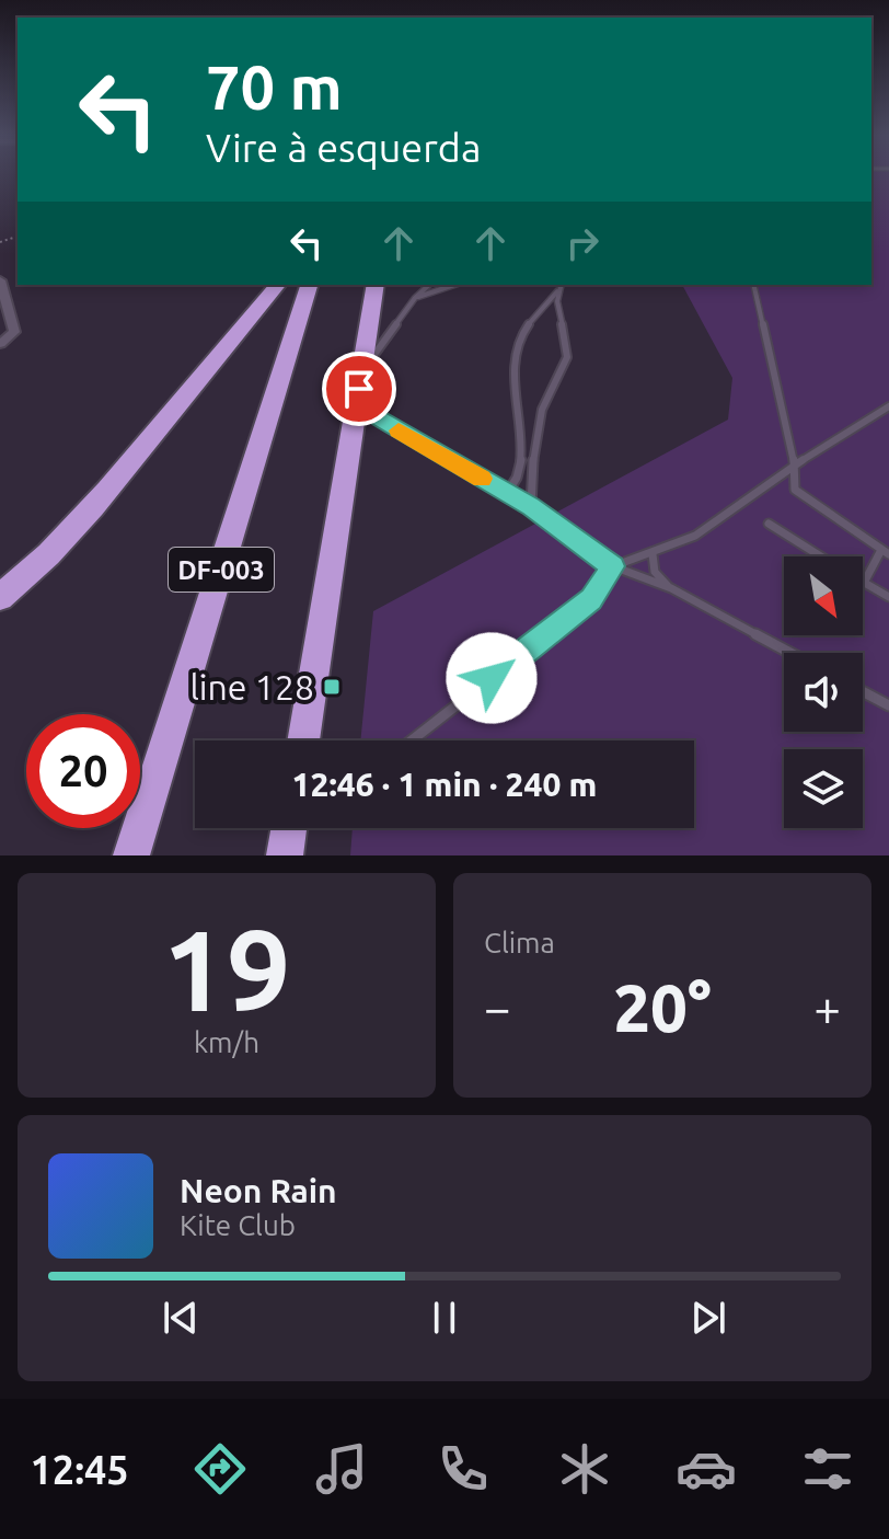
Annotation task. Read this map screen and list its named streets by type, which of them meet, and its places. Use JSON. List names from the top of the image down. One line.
{"streets":{"highway":["DF-003"]},"places":{"transit":["line 128"]},"north":"bottom right","page":{"turn":["70 m","Vire à esquerda"],"limit":"20","trip":"12:46 · 1 min · 240 m","tile":[["19","km/h"],"Clima"],"heat":["−","20°","+"],"song":["Neon Rain","Kite Club"],"tabs":"12:45"}}
